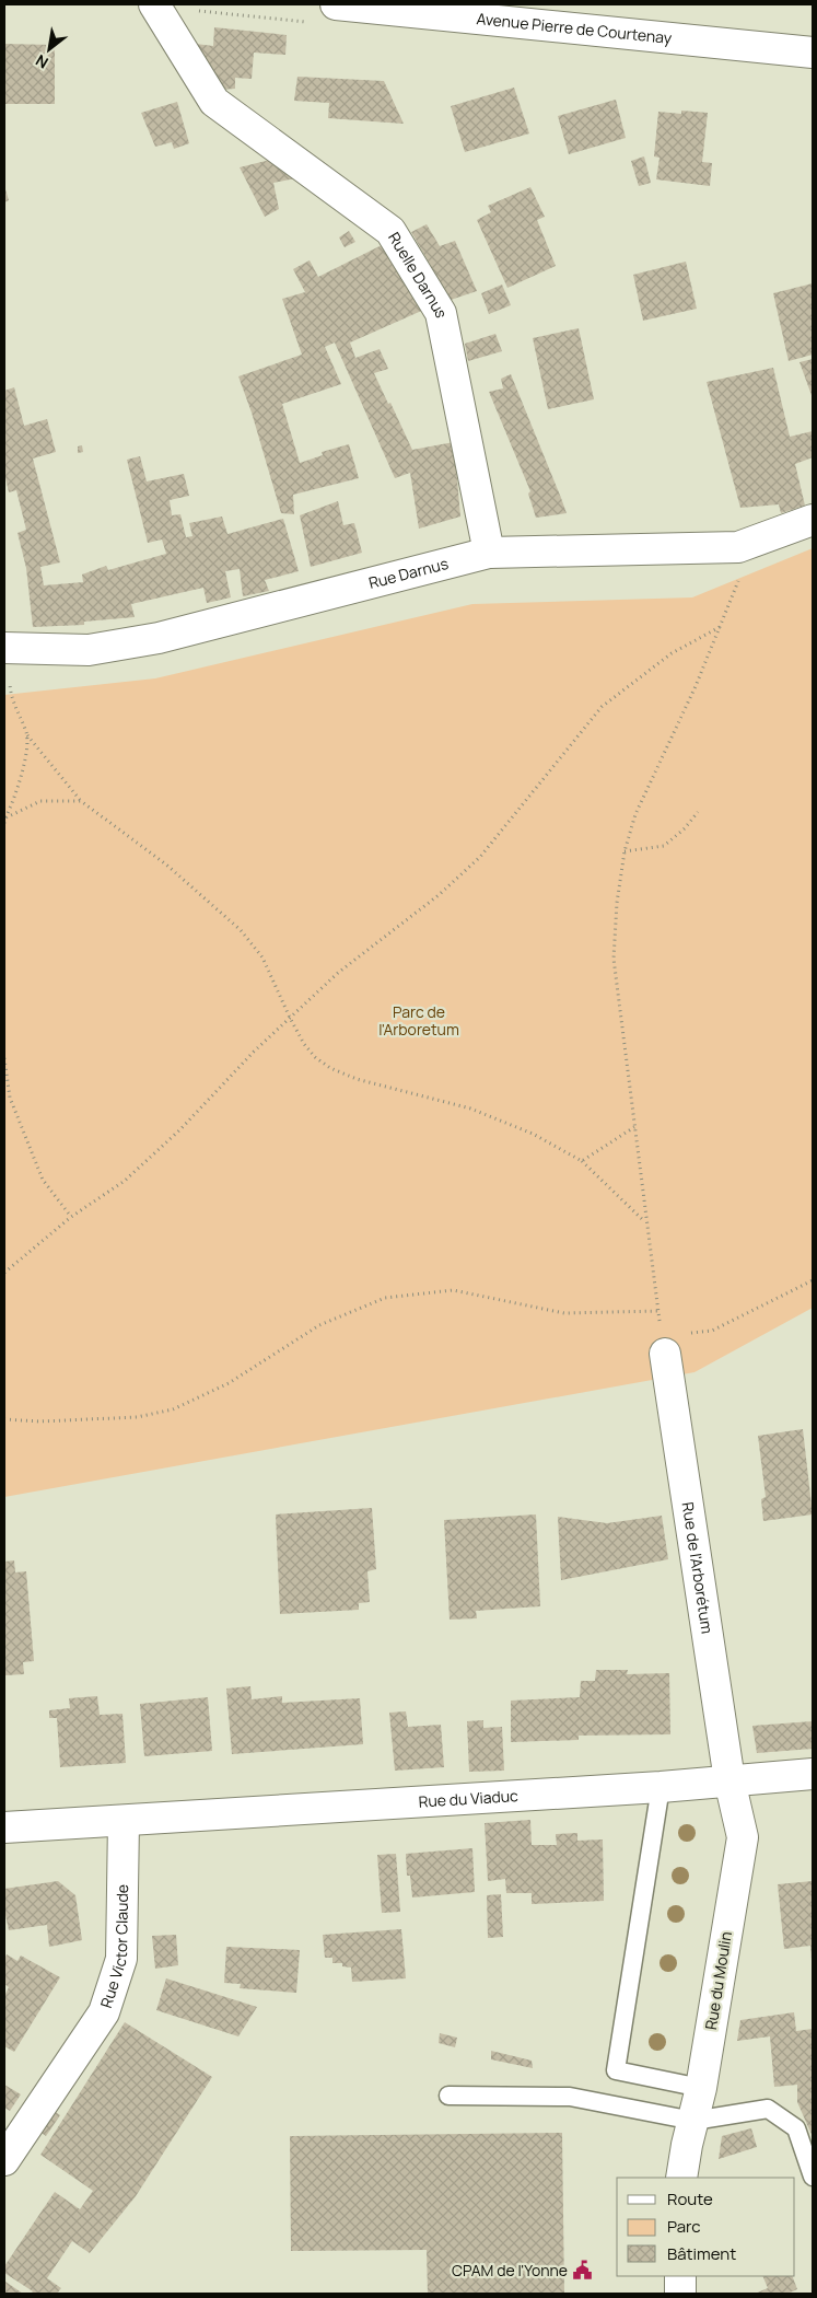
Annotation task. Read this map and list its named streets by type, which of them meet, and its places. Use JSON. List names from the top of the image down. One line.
{"streets":{"street":["Avenue Pierre de Courtenay","Ruelle Darnus","Rue Darnus","Rue de l'Arborétum","Rue du Viaduc","Rue Victor Claude","Rue du Moulin"]},"crossings":[["Ruelle Darnus","Rue Darnus"],["Rue de l'Arborétum","Rue du Viaduc"],["Rue de l'Arborétum","Rue du Moulin"],["Rue du Viaduc","Rue Victor Claude"],["Rue du Viaduc","Rue du Moulin"]],"parks":["Parc de l'Arboretum"],"places":{"public building":["CPAM de l'Yonne"]},"legend":["Route","Parc","Bâtiment"],"north":"bottom left"}
